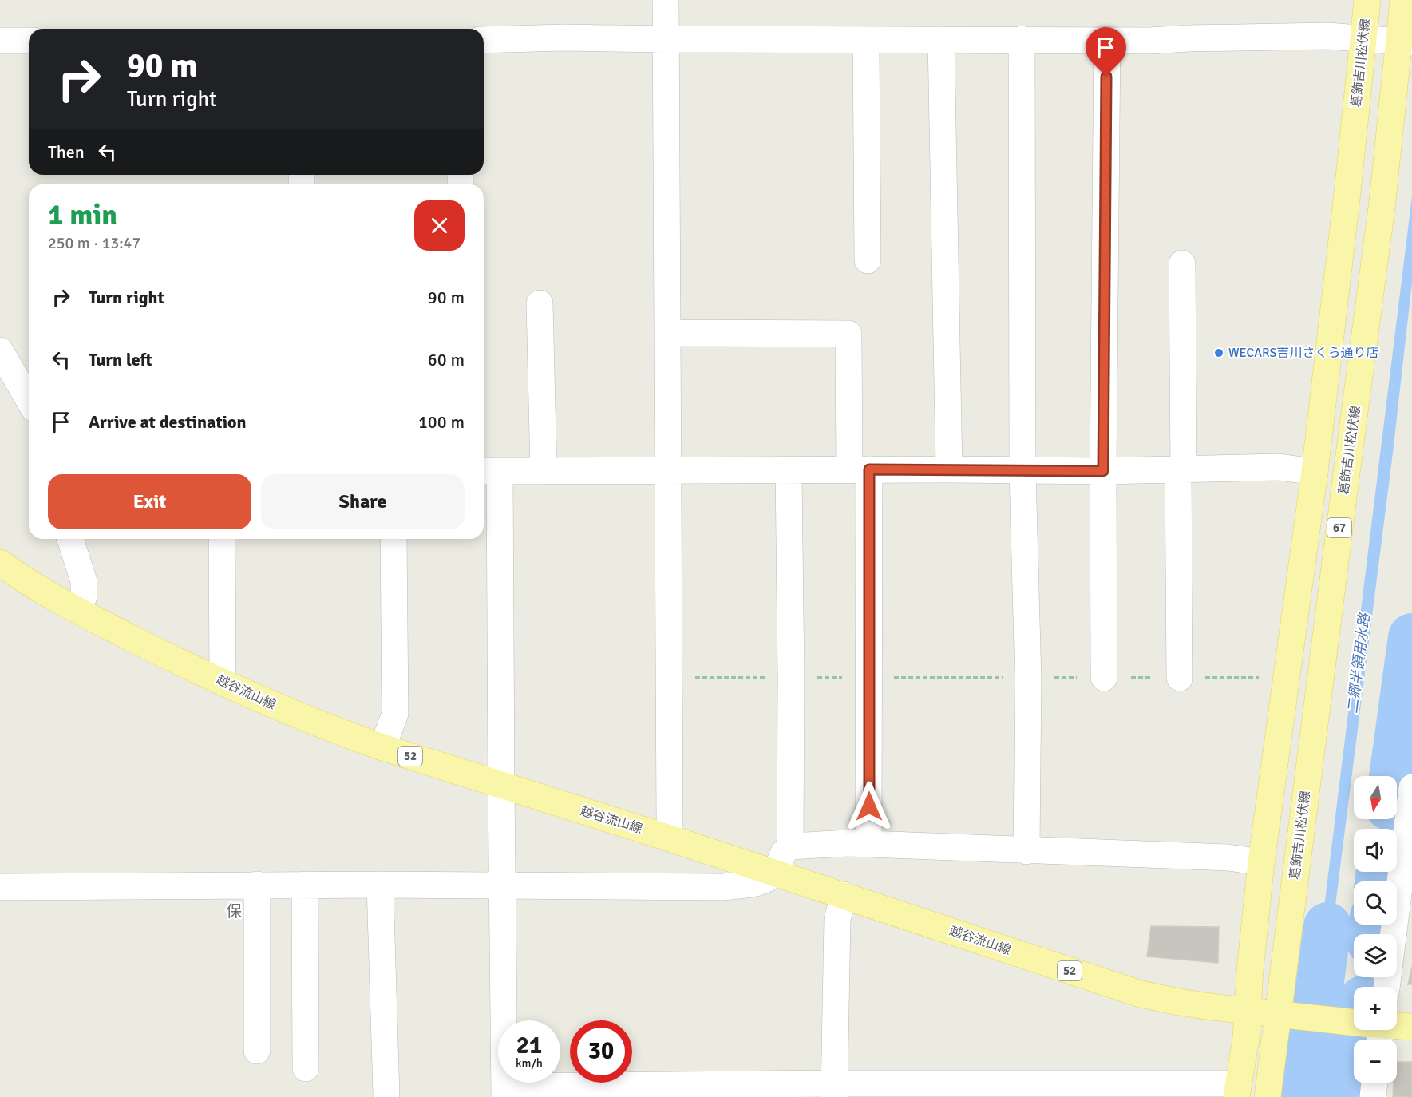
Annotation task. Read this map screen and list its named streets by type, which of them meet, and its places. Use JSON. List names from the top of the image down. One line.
{"streets":{"main road":["葛飾吉川松伏線","67","越谷流山線","52"]},"crossings":[["葛飾吉川松伏線","越谷流山線"]],"districts":["保"],"water":["二郷半領用水路"],"places":["WECARS吉川さくら通り店"],"north":"bottom","page":{"turn":["90 m","Turn right"],"then":"Then","heading":["1 min","250 m · 13:47"],"list":[{"name":"Turn right","value":"90 m"},{"name":"Turn left","value":"60 m"},{"name":"Arrive at destination","value":"100 m"}],"buttons":["Exit","Share"],"map_buttons":["+","−"],"speed":"21 km/h","limit":"30"}}
